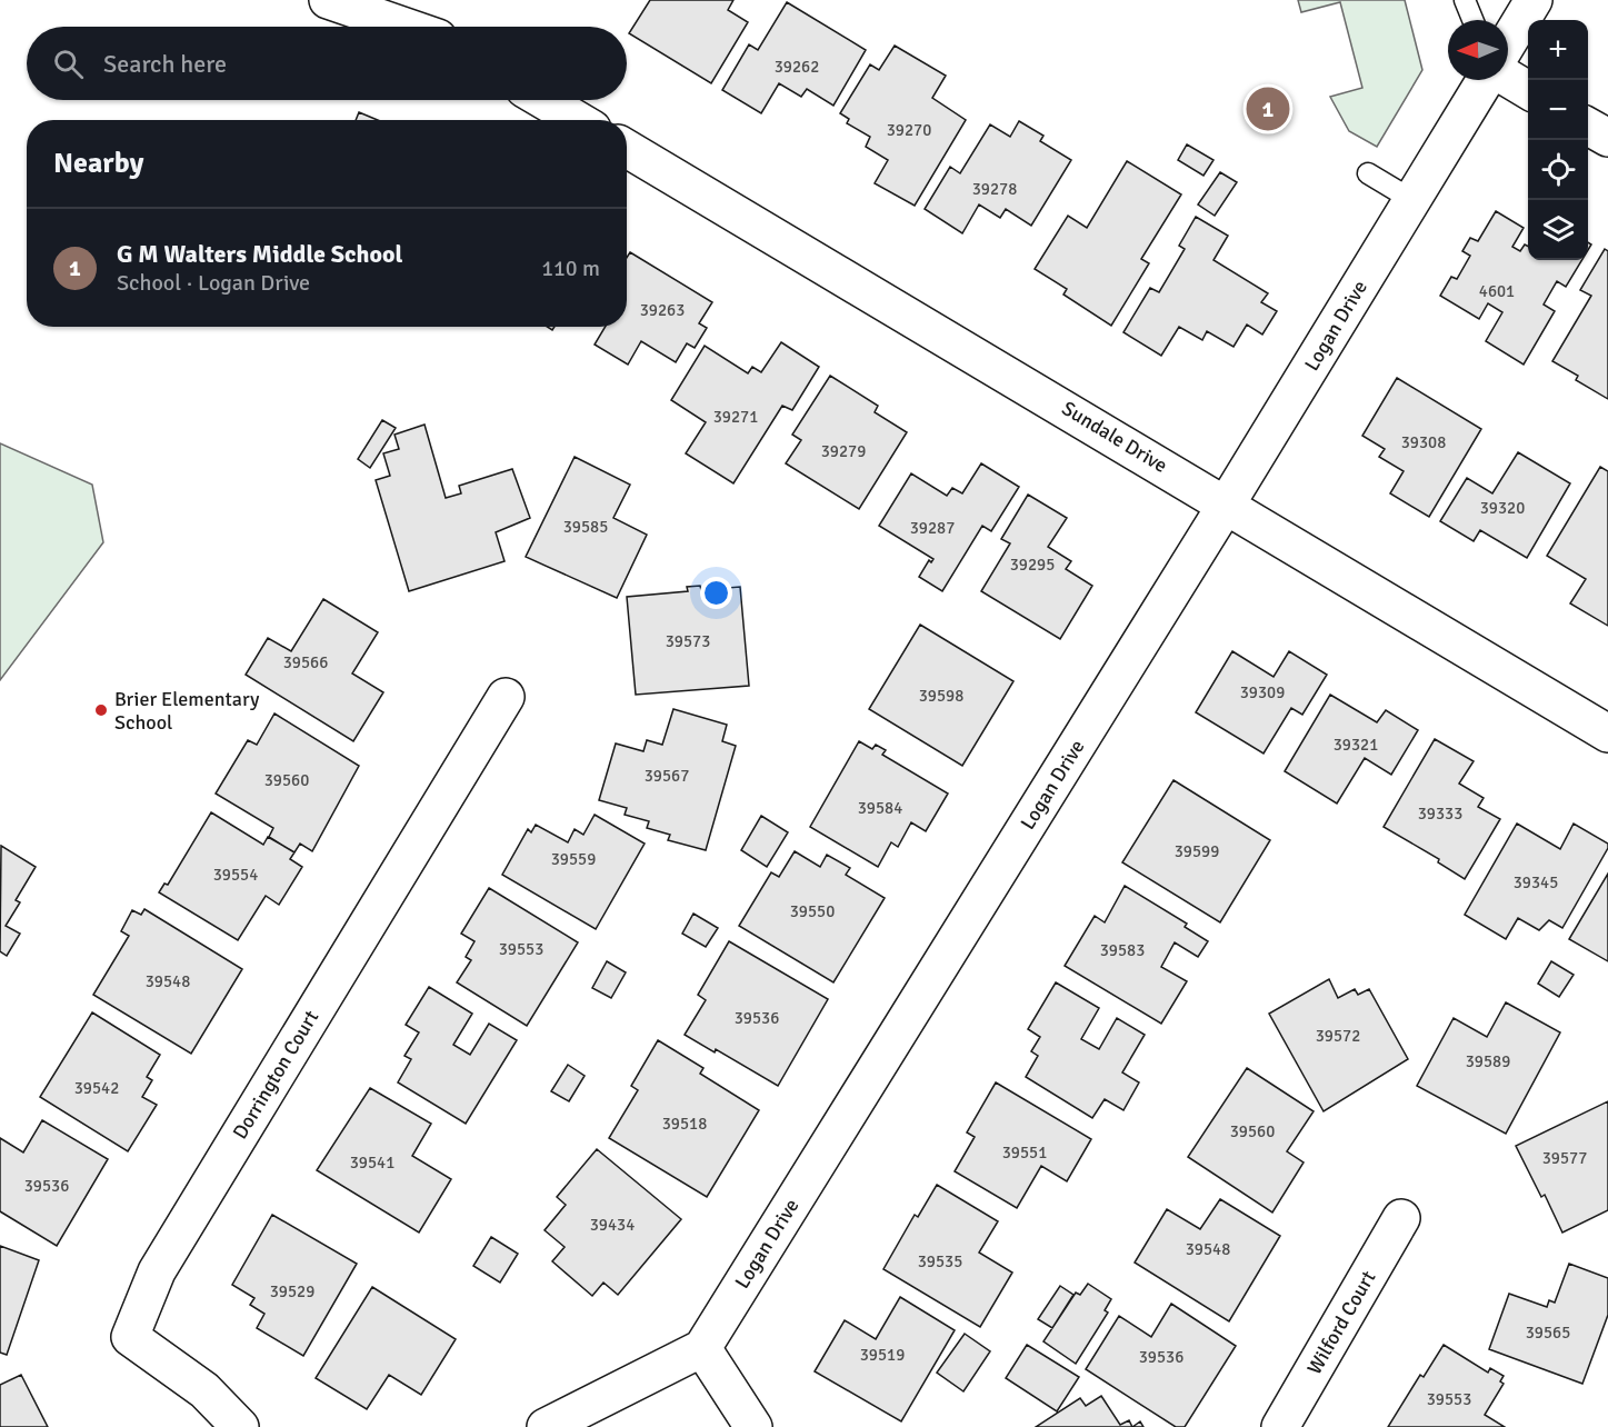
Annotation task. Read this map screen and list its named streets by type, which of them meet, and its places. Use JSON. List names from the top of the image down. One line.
{"streets":{"street":["Logan Drive","Sundale Drive","Dorrington Court","Wilford Court"]},"crossings":[["Logan Drive","Sundale Drive"]],"places":["Brier Elementary School"],"house_numbers":["39262","39270","39278","4601","39263","39271","39308","39279","39320","39585","39287","39295","39573","39566","39309","39598","39321","39567","39560","39584","39333","39599","39559","39554","39345","39550","39553","39583","39548","39536","39572","39589","39542","39518","39560","39551","39577","39541","39536","39434","39548","39535","39529","39565","39519","39536","39553"],"north":"left","page":{"map_buttons":["+","−"],"search":"Search here","pins":"1","heading":"Nearby","list":[{"mark":"1","name":"G M Walters Middle School","note":"School · Logan Drive","value":"110 m"}]}}
